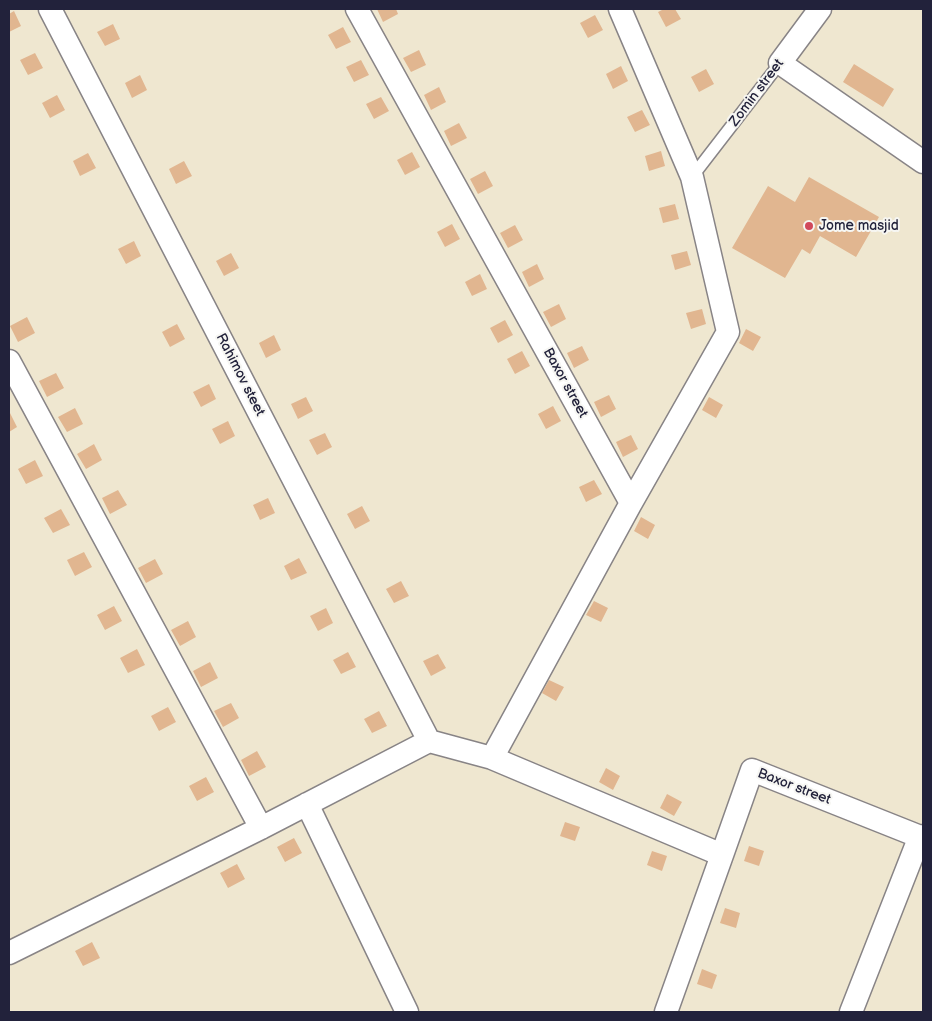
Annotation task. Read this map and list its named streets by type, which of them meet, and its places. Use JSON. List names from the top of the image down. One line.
{"streets":{"street":["Zomin street","Rahimov steet","Baxor street"]},"places":["Jome masjid"]}
